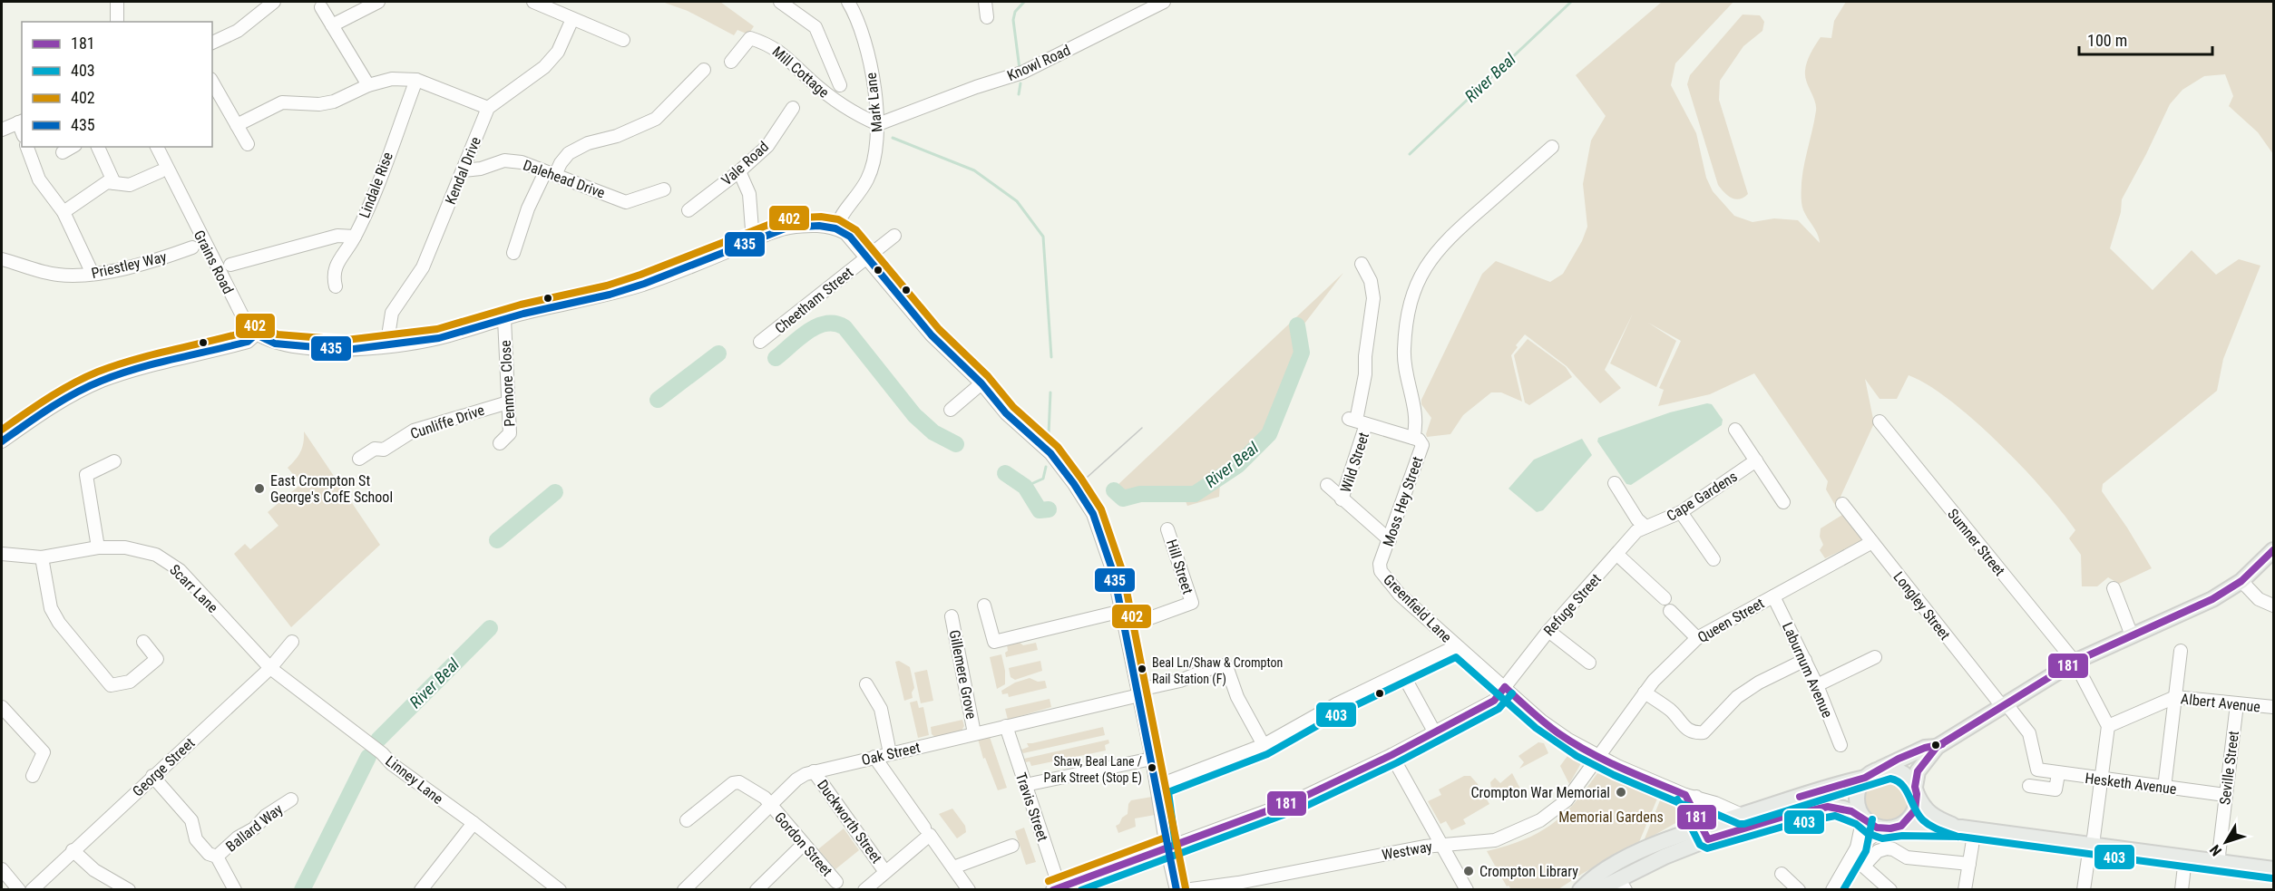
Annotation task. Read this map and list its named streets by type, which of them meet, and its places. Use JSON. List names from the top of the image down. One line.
{"streets":{"street":["Knowl Road","Mill Cottage","Mark Lane","Vale Road","Kendal Drive","Dalehead Drive","Lindale Rise","Grains Road","Priestley Way","Cheetham Street","Penmore Close","Cunliffe Drive","Wild Street","Cape Gardens","Moss Hey Street","Sumner Street","Hill Street","Scarr Lane","Refuge Street","Longley Street","Greenfield Lane","Queen Street","Laburnum Avenue","Gillemere Grove","Albert Avenue","Oak Street","George Street","Seville Street","Linney Lane","Hesketh Avenue","Travis Street","Duckworth Street","Ballard Way","Gordon Street","Westway"]},"crossings":[["Knowl Road","Mill Cottage"],["Knowl Road","Mark Lane"],["Mill Cottage","Mark Lane"],["Kendal Drive","Dalehead Drive"],["Penmore Close","Cunliffe Drive"],["Wild Street","Moss Hey Street"],["Cape Gardens","Refuge Street"],["Moss Hey Street","Greenfield Lane"],["Sumner Street","Albert Avenue"],["Scarr Lane","George Street"],["Scarr Lane","Linney Lane"],["Refuge Street","Greenfield Lane"],["Refuge Street","Travis Street"],["Longley Street","Queen Street"],["Longley Street","Hesketh Avenue"],["Greenfield Lane","Queen Street"],["Greenfield Lane","Westway"],["Queen Street","Laburnum Avenue"],["Queen Street","Westway"],["Gillemere Grove","Oak Street"],["Albert Avenue","Seville Street"],["Oak Street","Travis Street"],["Oak Street","Duckworth Street"],["Oak Street","Gordon Street"],["George Street","Linney Lane"],["Seville Street","Hesketh Avenue"]],"water":["River Beal"],"parks":["Memorial Gardens"],"places":["East Crompton St George's CofE School","Beal Ln/Shaw & Crompton Rail Station (F)","Shaw, Beal Lane / Park Street (Stop E)","Crompton War Memorial","Crompton Library"],"lines":["transit line 402","transit line 435","transit line 181","transit line 403"],"legend":["181","403","402","435"],"scale_bar":"100 m","north":"bottom left"}
